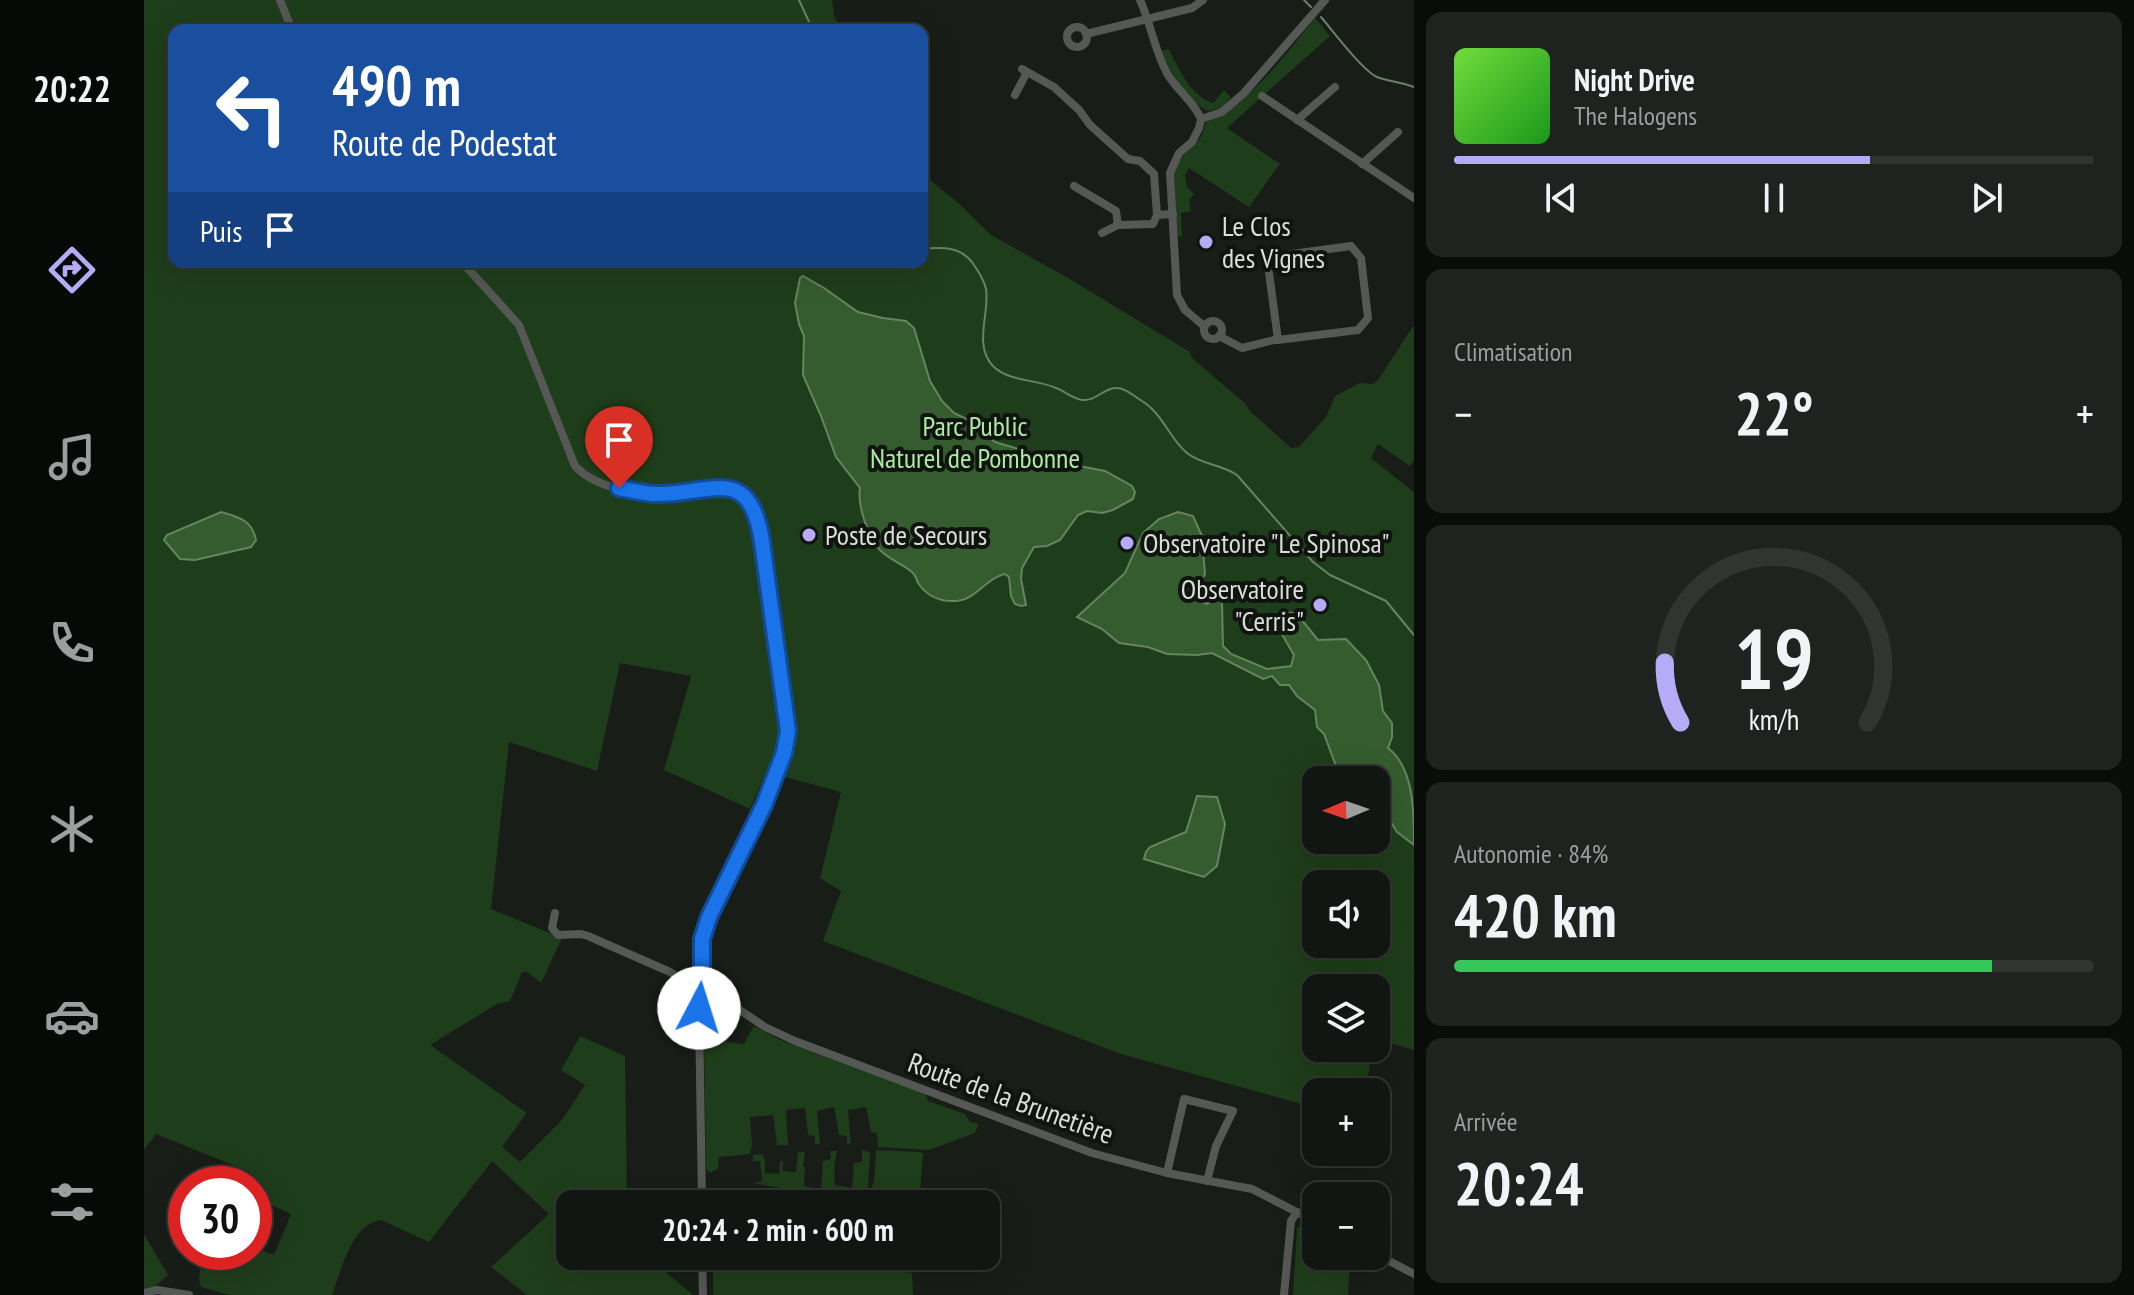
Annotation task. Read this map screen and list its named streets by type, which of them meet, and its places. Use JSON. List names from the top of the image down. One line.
{"streets":{"street":["Route de la Brunetière"]},"parks":["Parc Public Naturel de Pombonne"],"places":["Le Clos des Vignes","Poste de Secours","Observatoire \"Le Spinosa\"","Observatoire \"Cerris\""],"north":"left","page":{"tabs":"20:22","turn":["490 m","Route de Podestat"],"song":["Night Drive","The Halogens"],"then":"Puis","tile":["Climatisation",["Autonomie · 84%","420 km"],["Arrivée","20:24"]],"heat":["−","22°","+"],"map_buttons":["+","−"],"limit":"30","trip":"20:24 · 2 min · 600 m","gauge":["19","km/h"]}}
